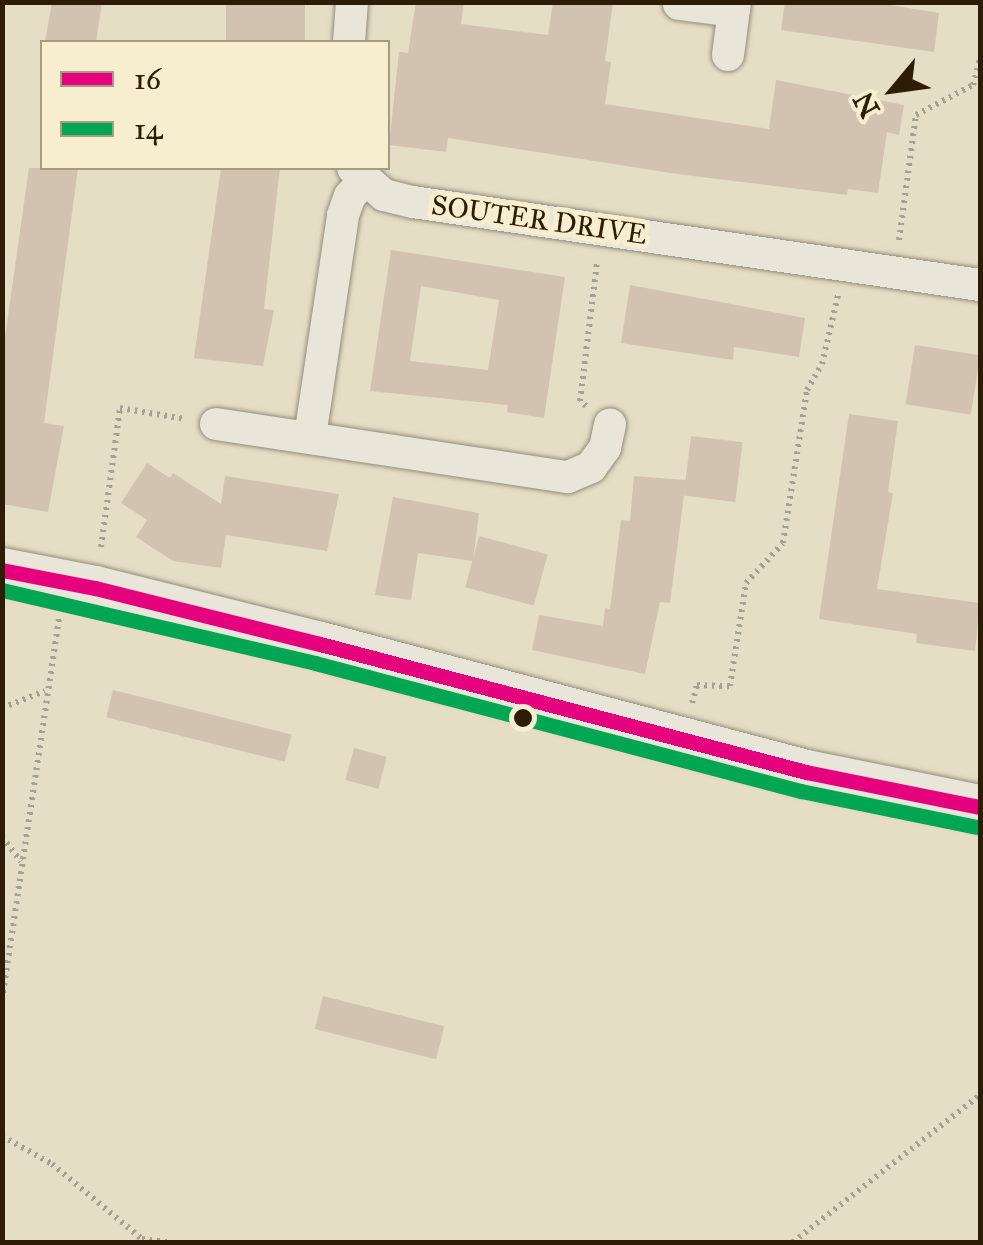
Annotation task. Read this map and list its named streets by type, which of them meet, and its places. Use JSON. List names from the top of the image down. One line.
{"streets":{"street":["SOUTER DRIVE"]},"lines":["transit line 16","transit line 14"],"legend":["16","14"],"north":"bottom left"}
